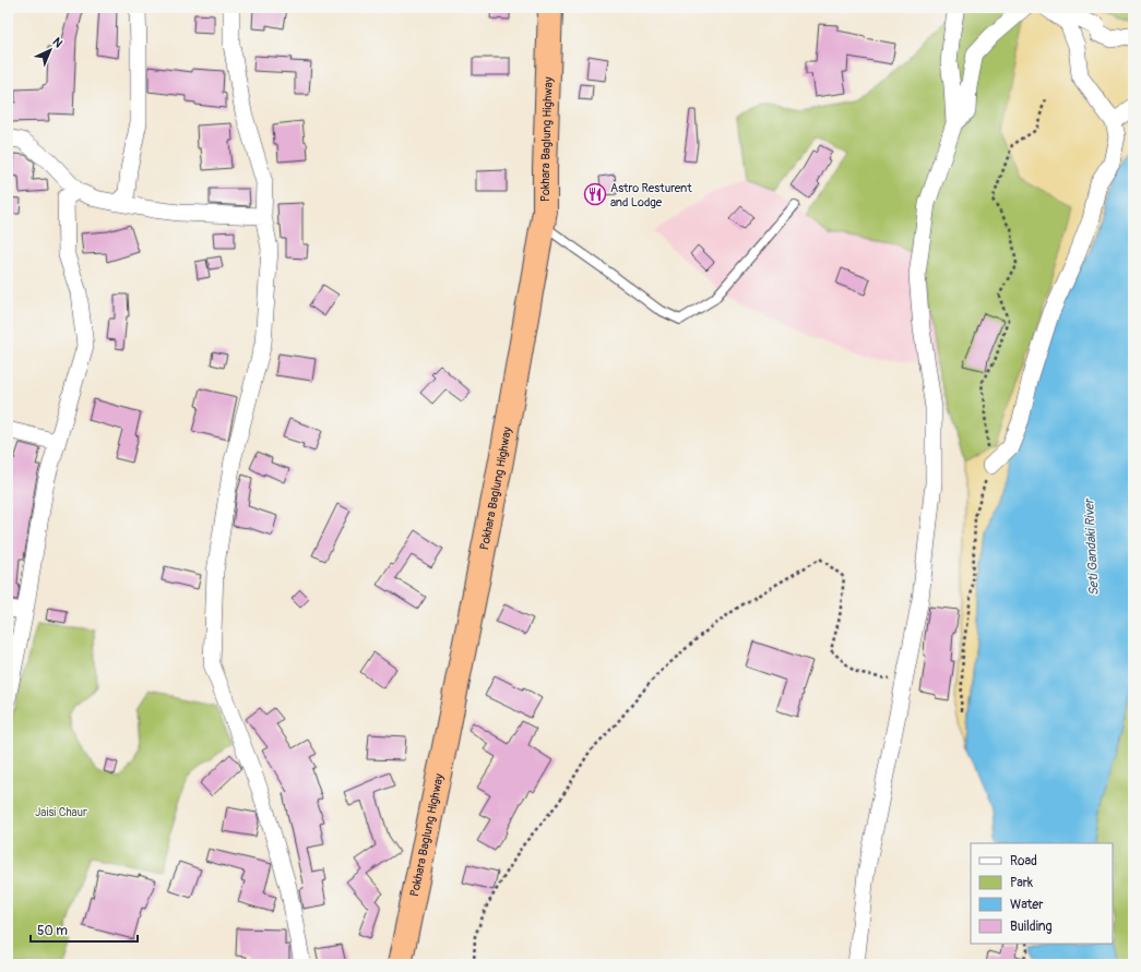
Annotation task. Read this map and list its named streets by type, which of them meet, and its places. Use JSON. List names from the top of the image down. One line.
{"streets":{"highway":["Pokhara Baglung Highway"]},"water":["Seti Gandaki River"],"parks":["Jaisi Chaur"],"places":{"restaurant":["Astro Resturent and Lodge"]},"legend":["Road","Park","Water","Building"],"scale_bar":"50 m","north":"top right"}
